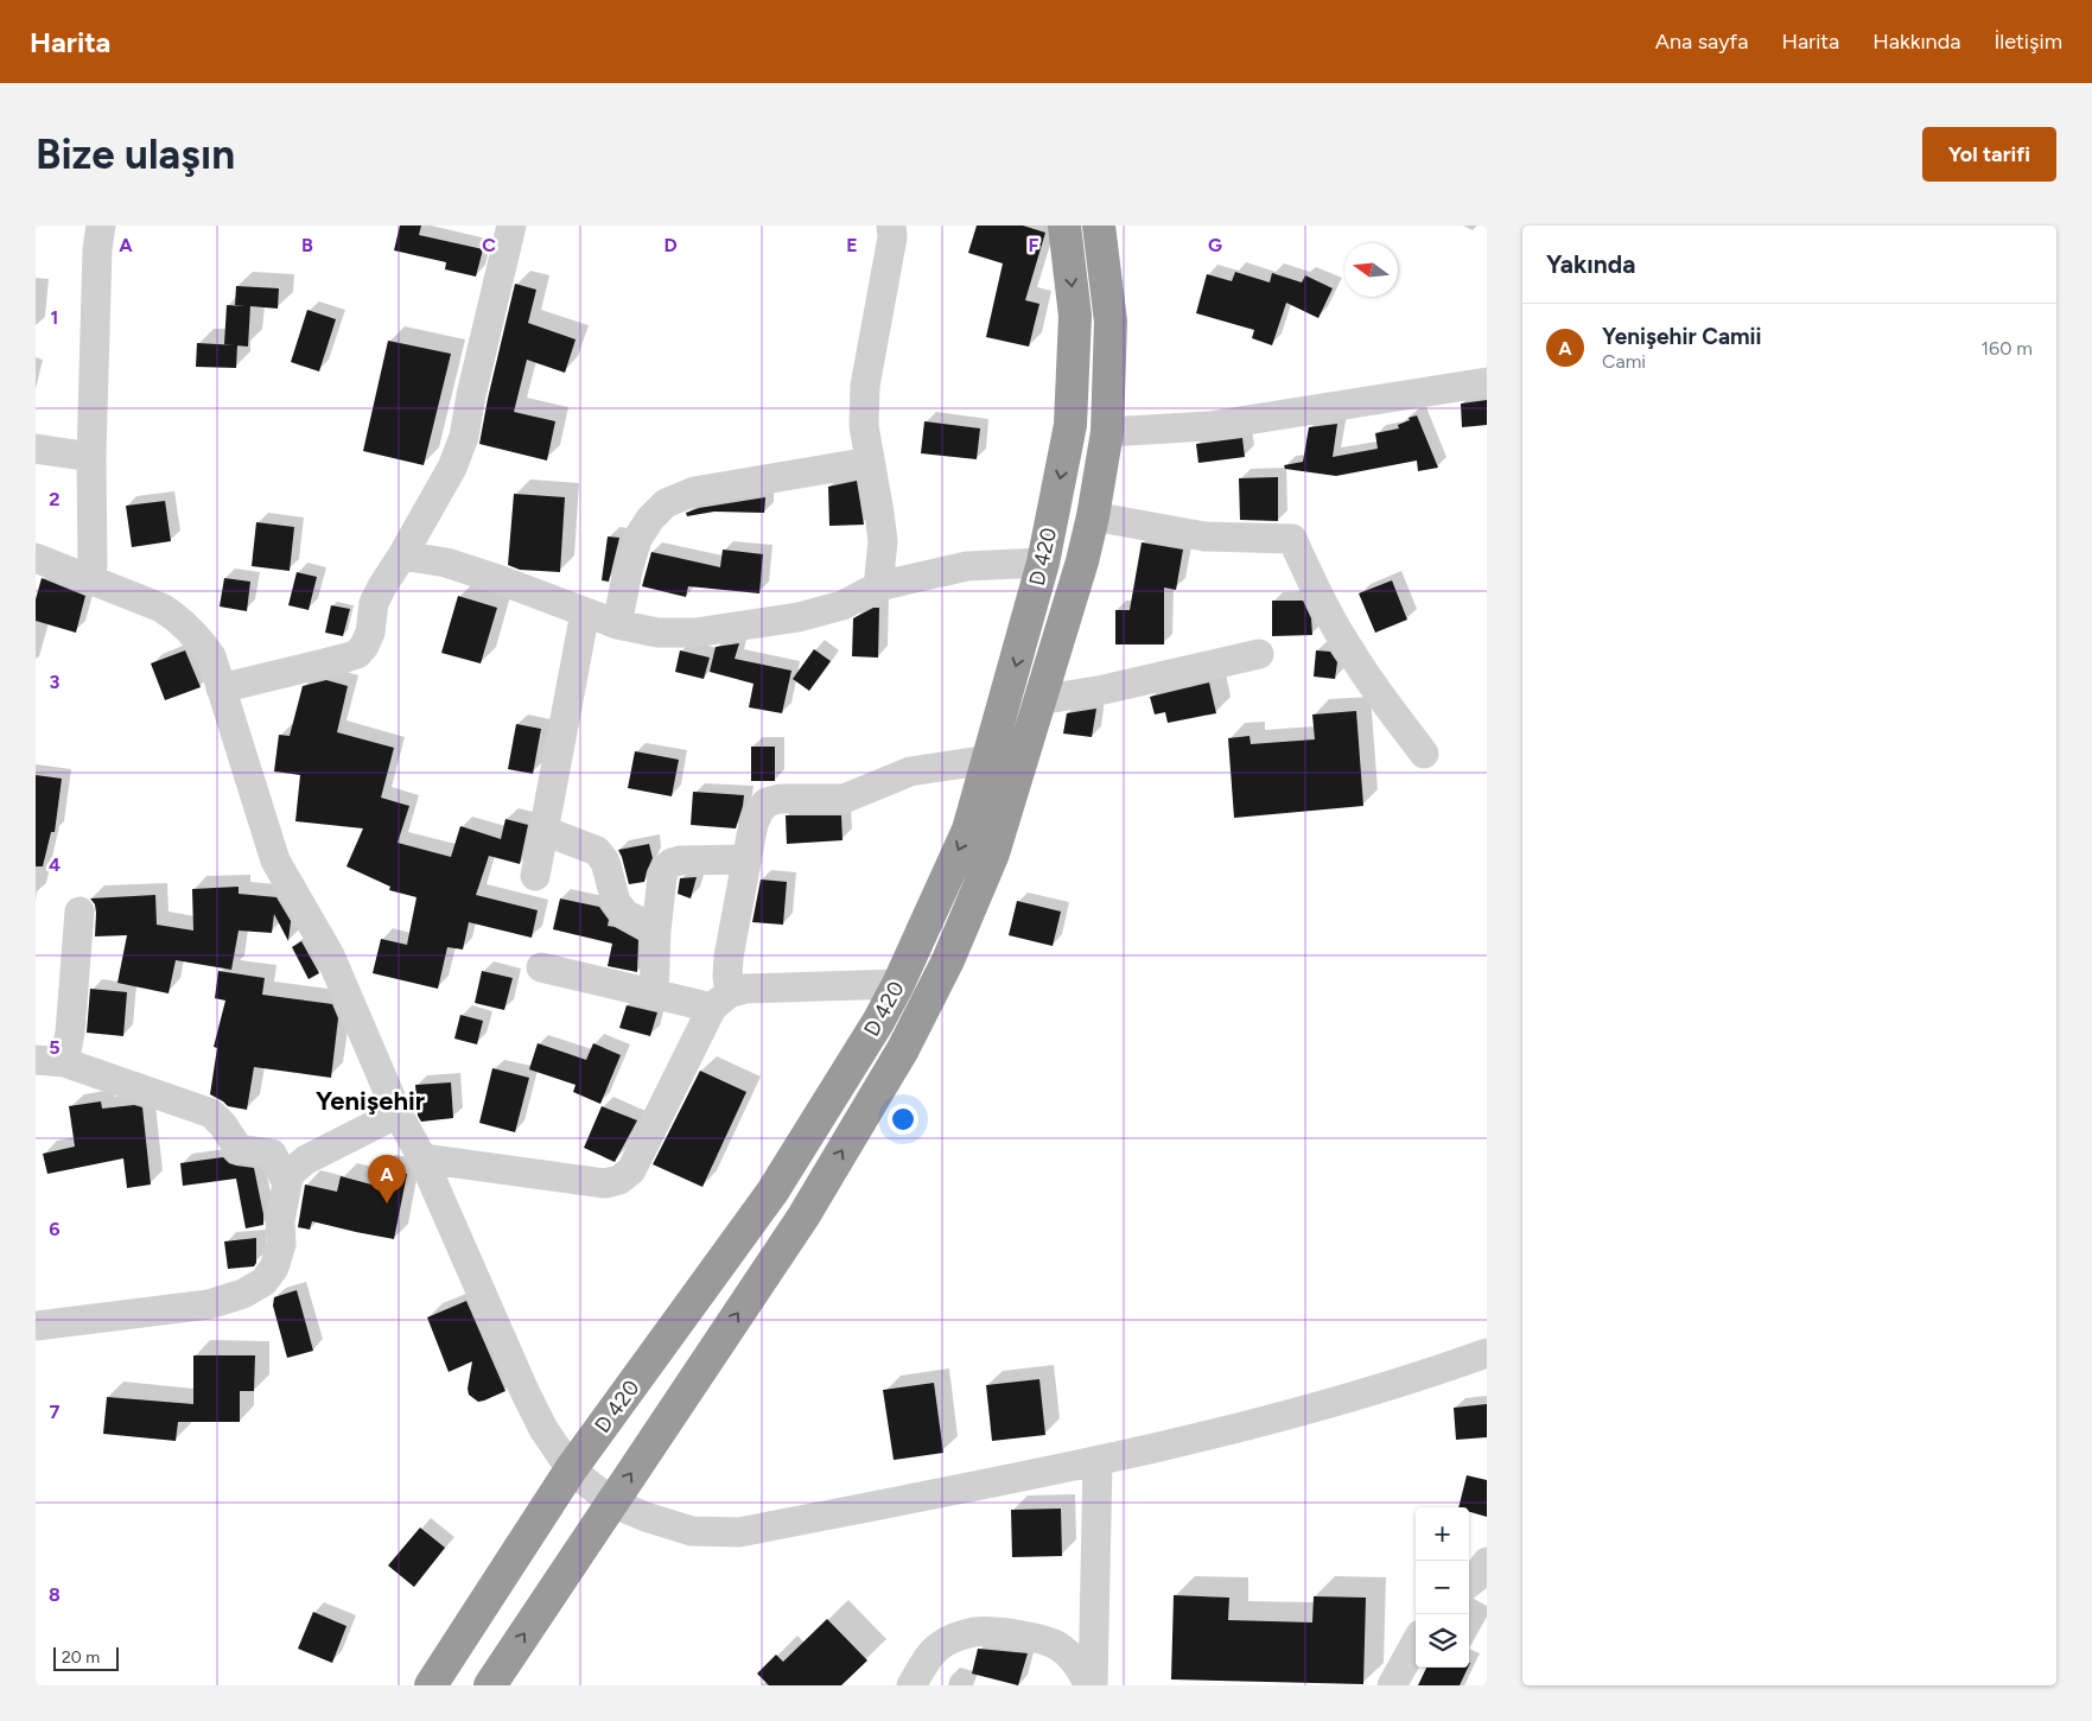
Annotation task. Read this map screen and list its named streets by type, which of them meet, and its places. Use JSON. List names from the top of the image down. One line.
{"streets":{"highway":["D 420"]},"districts":["Yenişehir"],"scale_bar":"20 m","north":"left","page":{"header":"Harita","nav":["Ana sayfa","Harita","Hakkında","İletişim"],"buttons":"Yol tarifi","title":"Bize ulaşın","heading":"Yakında","list":[{"mark":"A","name":"Yenişehir Camii","note":"Cami","value":"160 m"}],"pins":"A","map_buttons":["+","−"],"scale":"20 m"},"grid":{"columns":["A","B","C","D","E","F","G"],"rows":["1","2","3","4","5","6","7","8"]}}
